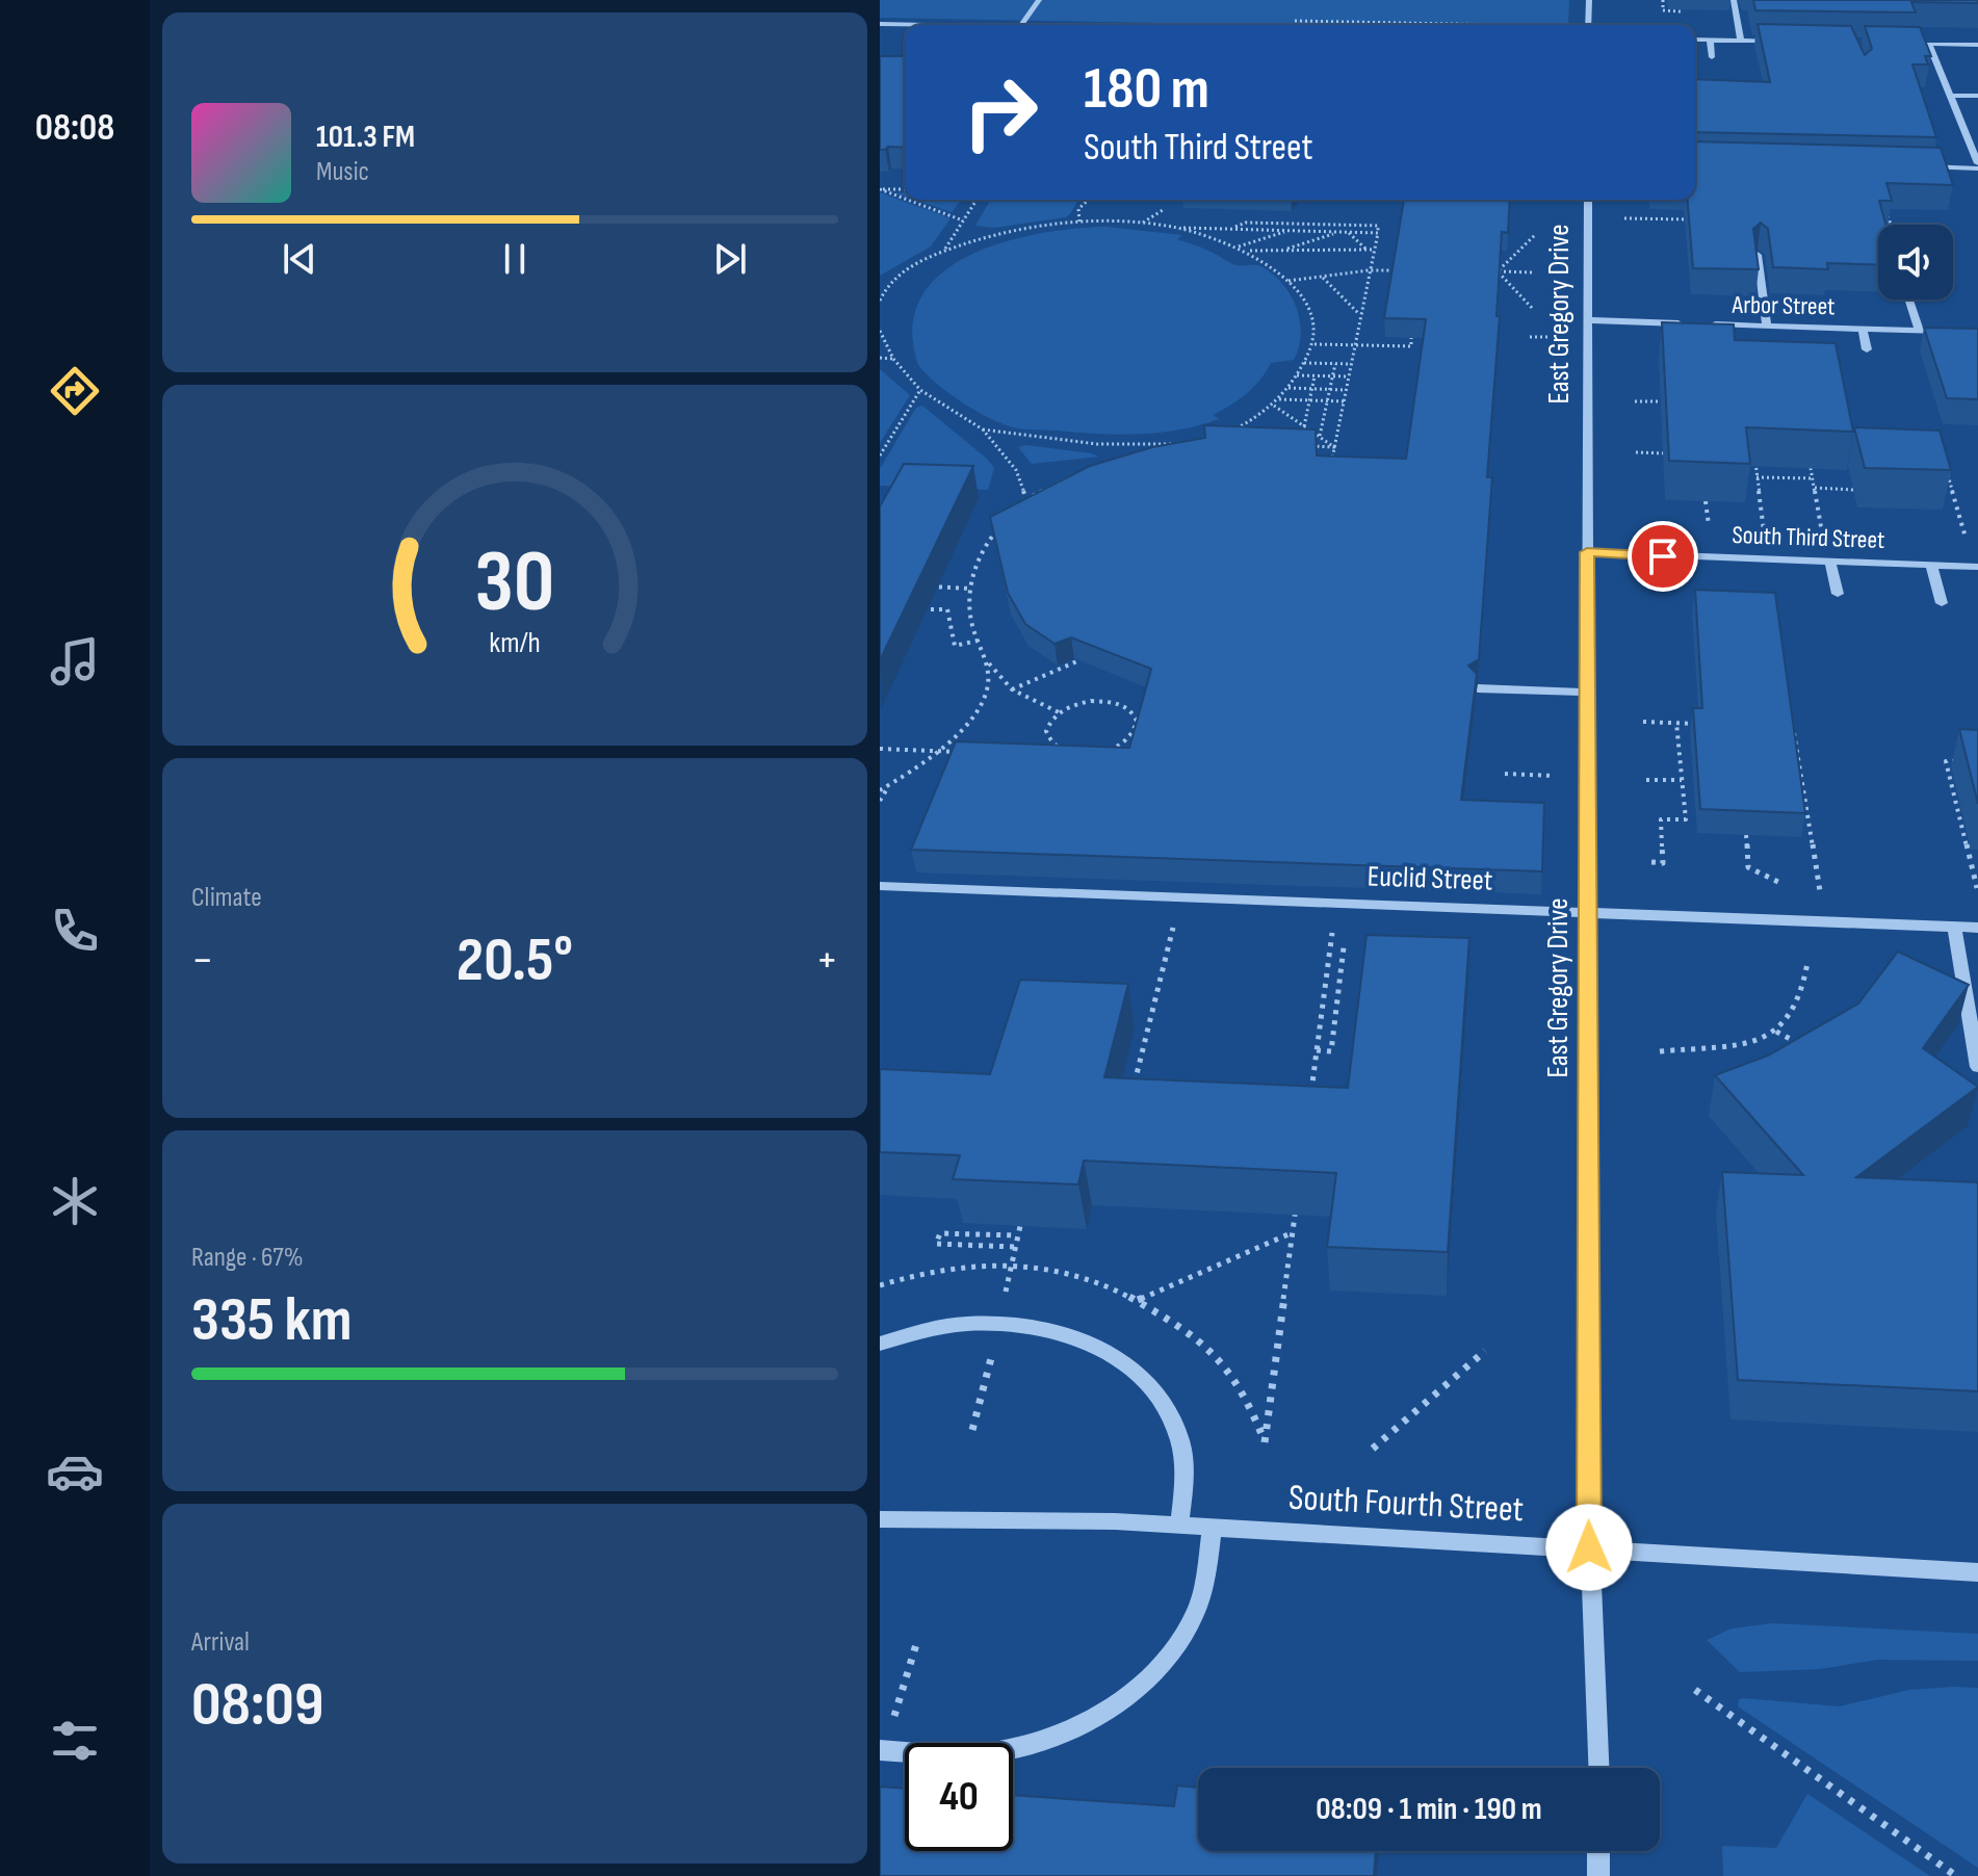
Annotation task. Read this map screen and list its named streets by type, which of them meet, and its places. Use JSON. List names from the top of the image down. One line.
{"streets":{"street":["Arbor Street","East Gregory Drive","South Third Street","Euclid Street","South Fourth Street"]},"crossings":[["Arbor Street","East Gregory Drive"],["East Gregory Drive","South Third Street"],["East Gregory Drive","Euclid Street"],["East Gregory Drive","South Fourth Street"]],"page":{"tabs":"08:08","turn":["180 m","South Third Street"],"song":["101.3 FM","Music"],"tile":["Climate",["Range · 67%","335 km"],["Arrival","08:09"]],"heat":["−","20.5°","+"],"limit":"40","trip":"08:09 · 1 min · 190 m","gauge":["30","km/h"]}}
